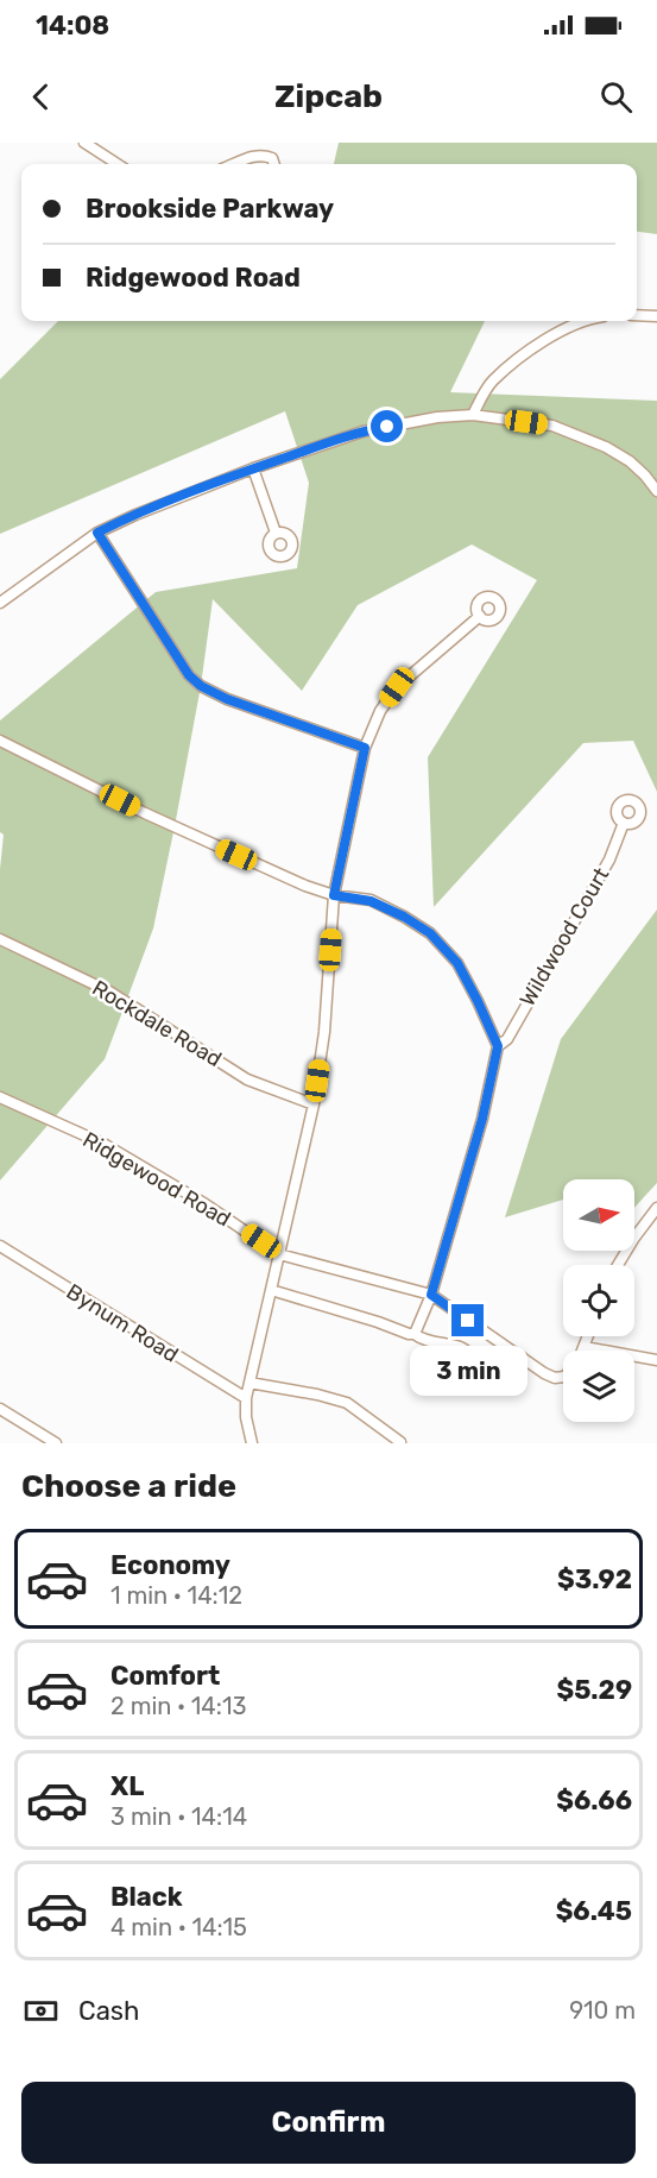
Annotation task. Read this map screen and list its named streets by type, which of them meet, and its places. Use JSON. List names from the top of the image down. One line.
{"streets":{"street":["Wildwood Court","Rockdale Road","Ridgewood Road","Bynum Road"]},"north":"right","page":{"status":"14:08","header":"Zipcab","banner":["Brookside Parkway","Ridgewood Road"],"bubble":"3 min","heading":"Choose a ride","list":[{"name":"Economy","note":"1 min · 14:12","value":"$3.92"},{"name":"Comfort","note":"2 min · 14:13","value":"$5.29"},{"name":"XL","note":"3 min · 14:14","value":"$6.66"},{"name":"Black","note":"4 min · 14:15","value":"$6.45"}],"pay":["Cash","910 m"],"buttons":"Confirm"}}
